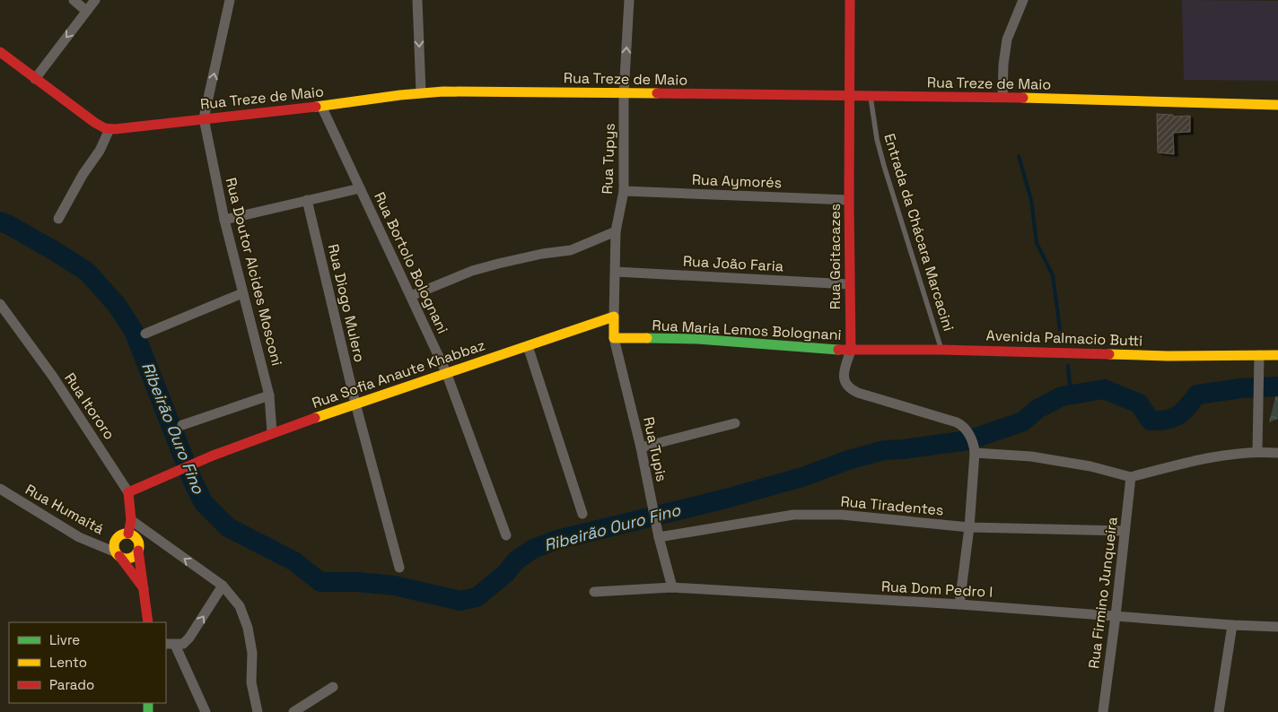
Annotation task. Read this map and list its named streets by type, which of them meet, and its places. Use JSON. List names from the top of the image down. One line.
{"streets":{"street":["Rua Treze de Maio","Rua Tupys","Rua Aymorés","Rua Goitacazes","Rua Bortolo Bolognani","Rua João Faria","Rua Doutor Alcides Mosconi","Rua Diogo Mulero","Rua Maria Lemos Bolognani","Avenida Palmacio Butti","Rua Sofia Anaute Khabbaz","Rua Itororo","Rua Tupis","Rua Tiradentes","Rua Humaitá","Rua Dom Pedro I","Rua Firmino Junqueira"],"lane":["Entrada da Chácara Marcacini"]},"crossings":[["Rua Treze de Maio","Rua Tupys"],["Rua Treze de Maio","Entrada da Chácara Marcacini"],["Rua Treze de Maio","Rua Goitacazes"],["Rua Treze de Maio","Rua Bortolo Bolognani"],["Rua Treze de Maio","Rua Doutor Alcides Mosconi"],["Rua Tupys","Rua Aymorés"],["Rua Tupys","Rua João Faria"],["Rua Tupys","Rua Sofia Anaute Khabbaz"],["Rua Tupys","Rua Tupis"],["Rua Aymorés","Rua Goitacazes"],["Entrada da Chácara Marcacini","Avenida Palmacio Butti"],["Rua Goitacazes","Rua João Faria"],["Rua Goitacazes","Rua Maria Lemos Bolognani"],["Rua Goitacazes","Avenida Palmacio Butti"],["Rua Bortolo Bolognani","Rua Sofia Anaute Khabbaz"],["Rua Doutor Alcides Mosconi","Rua Sofia Anaute Khabbaz"],["Rua Diogo Mulero","Rua Sofia Anaute Khabbaz"],["Rua Maria Lemos Bolognani","Avenida Palmacio Butti"],["Rua Maria Lemos Bolognani","Rua Tupis"],["Rua Sofia Anaute Khabbaz","Rua Itororo"],["Rua Sofia Anaute Khabbaz","Rua Tupis"],["Rua Itororo","Rua Humaitá"],["Rua Tupis","Rua Tiradentes"],["Rua Tupis","Rua Dom Pedro I"],["Rua Tiradentes","Rua Firmino Junqueira"],["Rua Dom Pedro I","Rua Firmino Junqueira"]],"water":["Ribeirão Ouro Fino"],"legend":["Livre","Lento","Parado"]}
